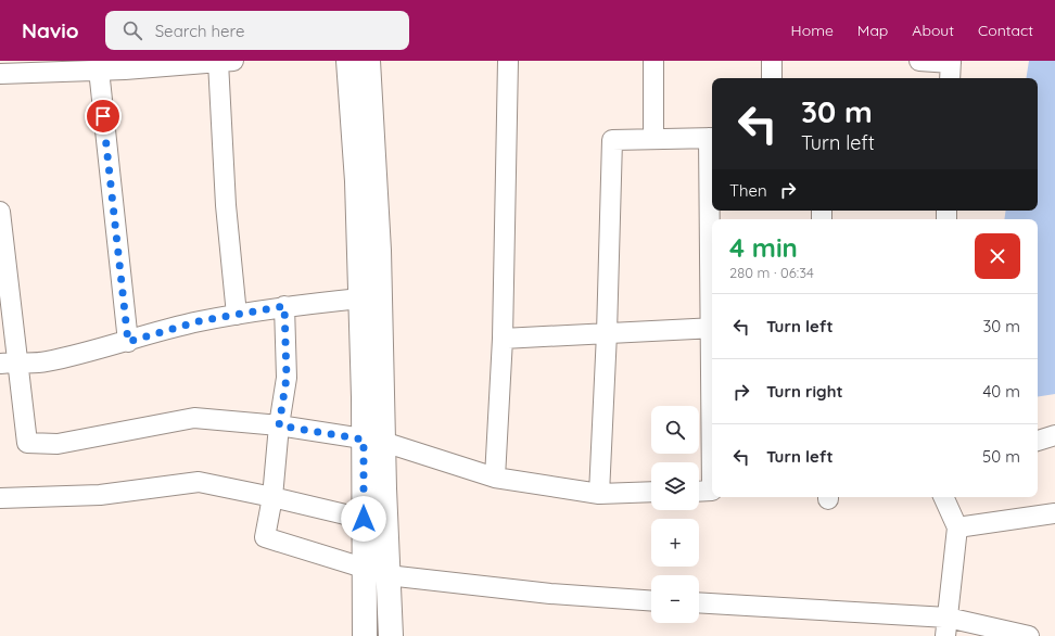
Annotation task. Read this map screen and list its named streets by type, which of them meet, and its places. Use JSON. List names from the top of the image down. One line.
{"page":{"header":"Navio","search":"Search here","nav":["Home","Map","About","Contact"],"turn":["30 m","Turn left"],"then":"Then","heading":["4 min","280 m · 06:34"],"list":[{"name":"Turn left","value":"30 m"},{"name":"Turn right","value":"40 m"},{"name":"Turn left","value":"50 m"}],"map_buttons":["+","−"]}}
